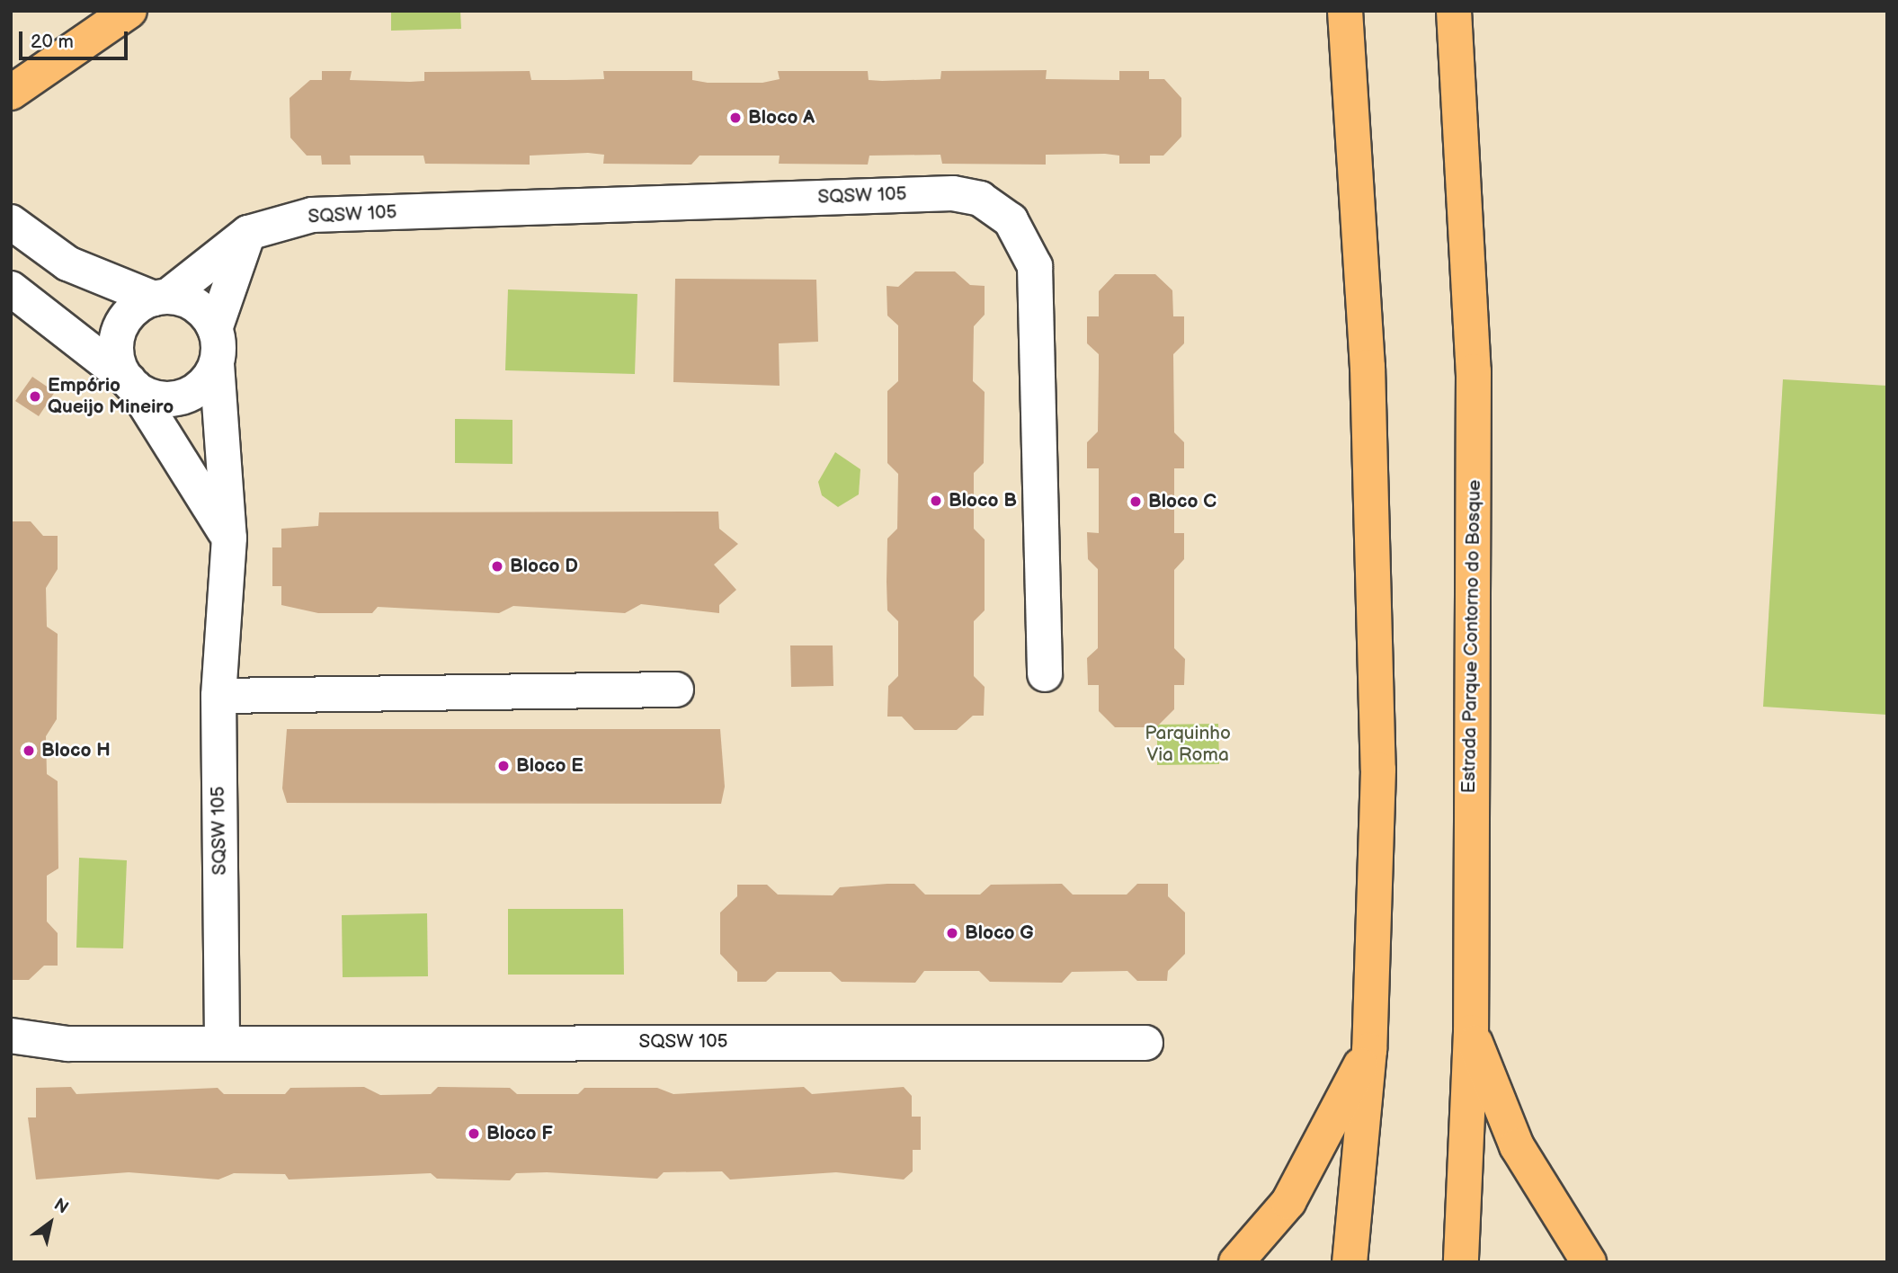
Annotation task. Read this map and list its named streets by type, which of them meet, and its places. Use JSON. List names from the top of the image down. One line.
{"streets":{"main road":["Estrada Parque Contorno do Bosque"],"street":["SQSW 105"]},"parks":["Parquinho Via Roma"],"places":["Bloco A","Empório Queijo Mineiro","Bloco B","Bloco C","Bloco D","Bloco H","Bloco E","Bloco G","Bloco F"],"scale_bar":"20 m","north":"top right"}
